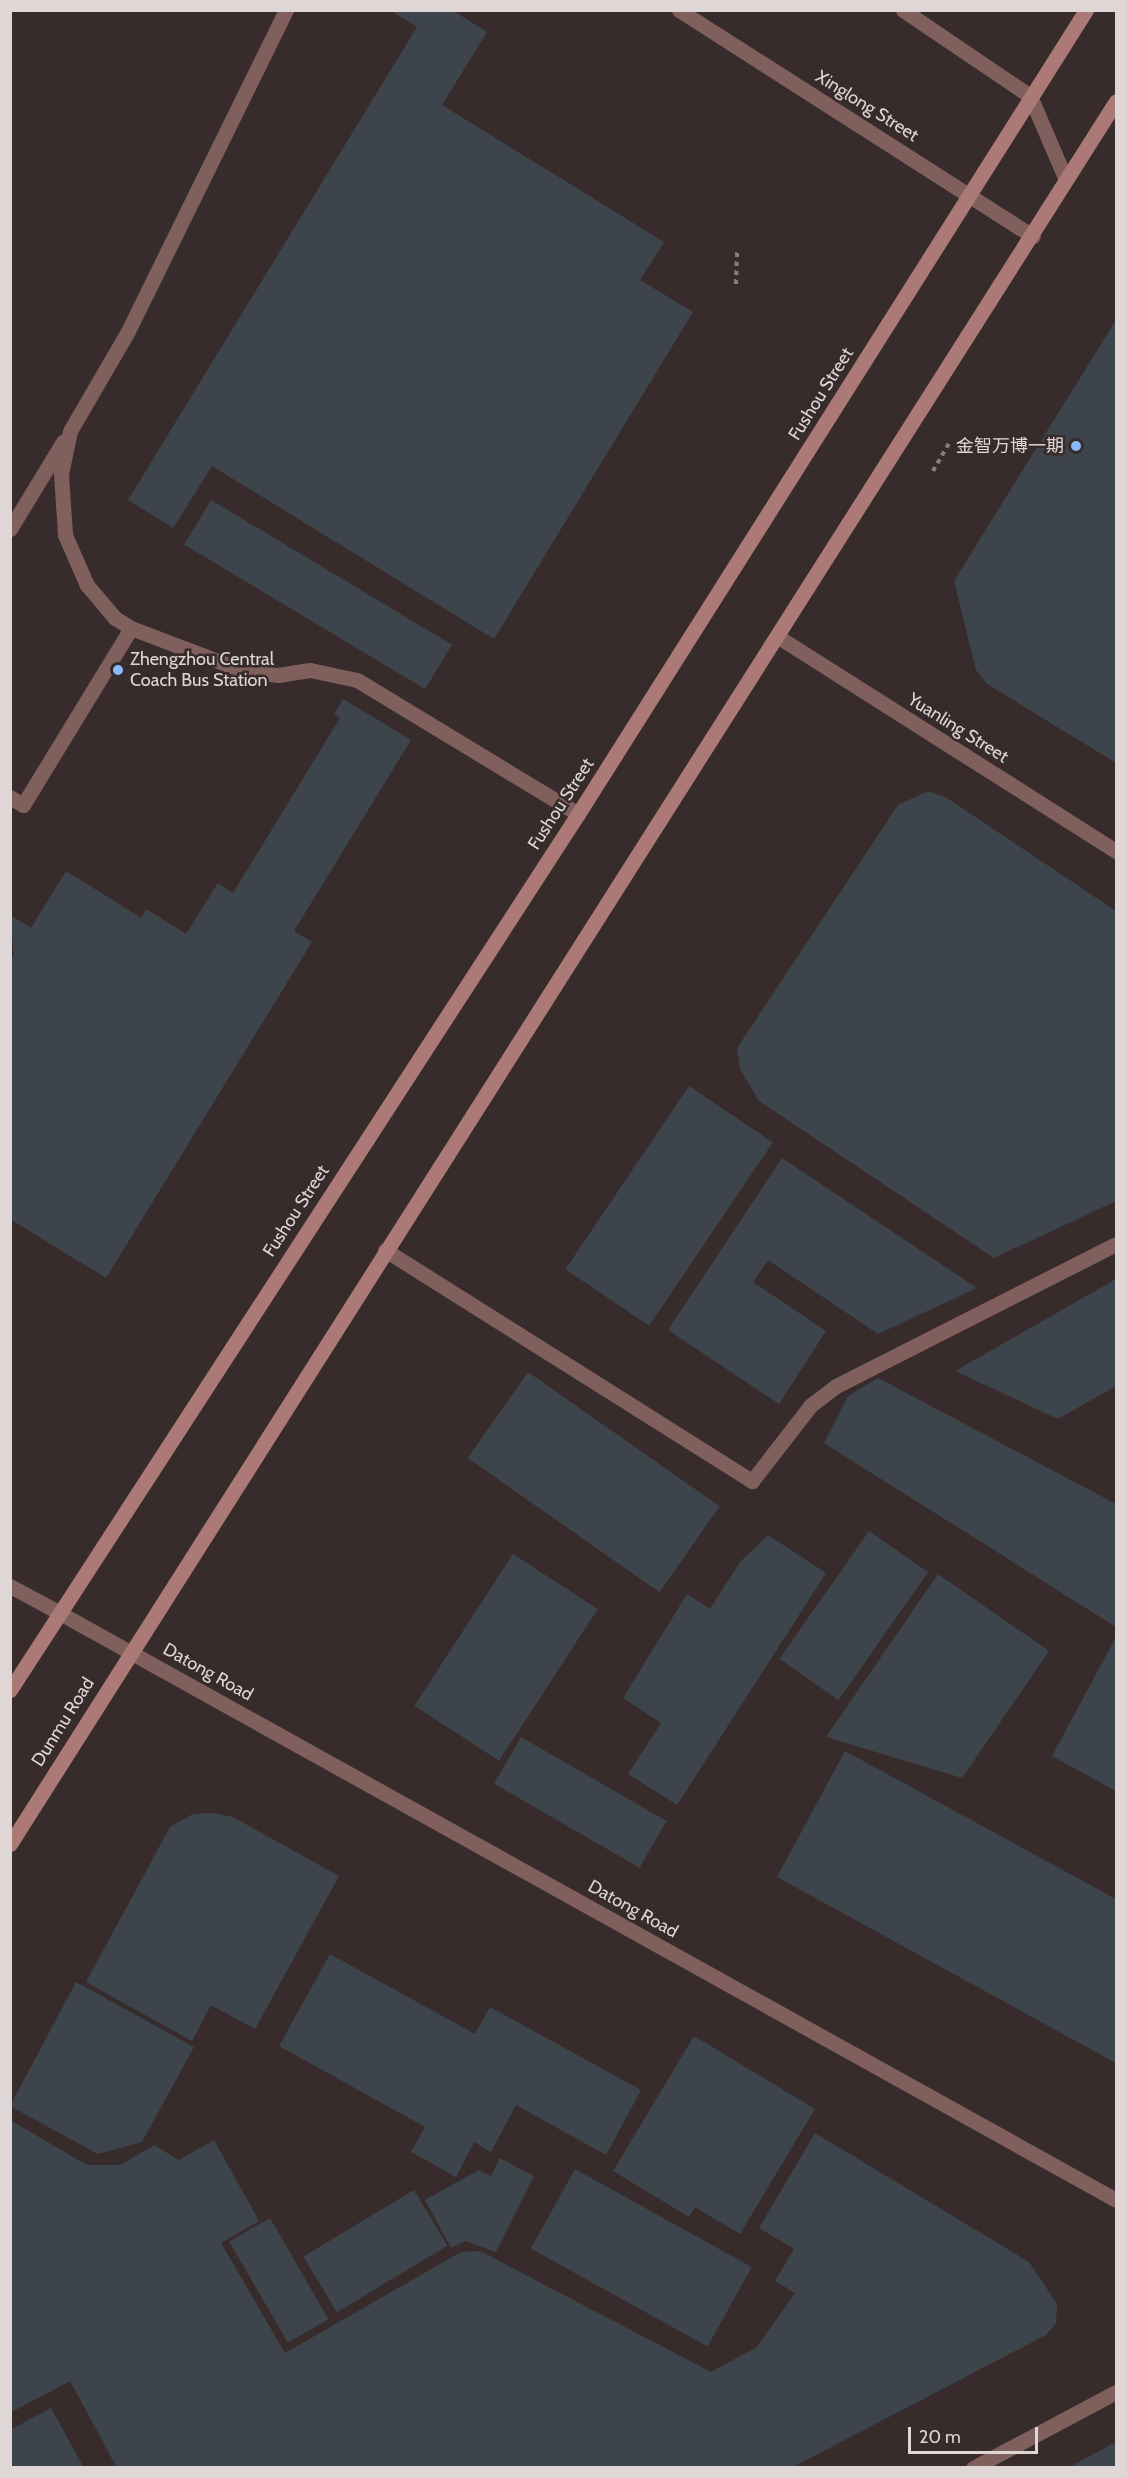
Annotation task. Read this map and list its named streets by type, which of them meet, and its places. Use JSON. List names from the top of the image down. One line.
{"streets":{"main road":["Fushou Street","Dunmu Road"],"street":["Xinglong Street","Yuanling Street","Datong Road"]},"crossings":[["Xinglong Street","Fushou Street"],["Fushou Street","Datong Road"],["Datong Road","Dunmu Road"]],"places":["金智万博一期","Zhengzhou Central Coach Bus Station"],"scale_bar":"20 m"}
